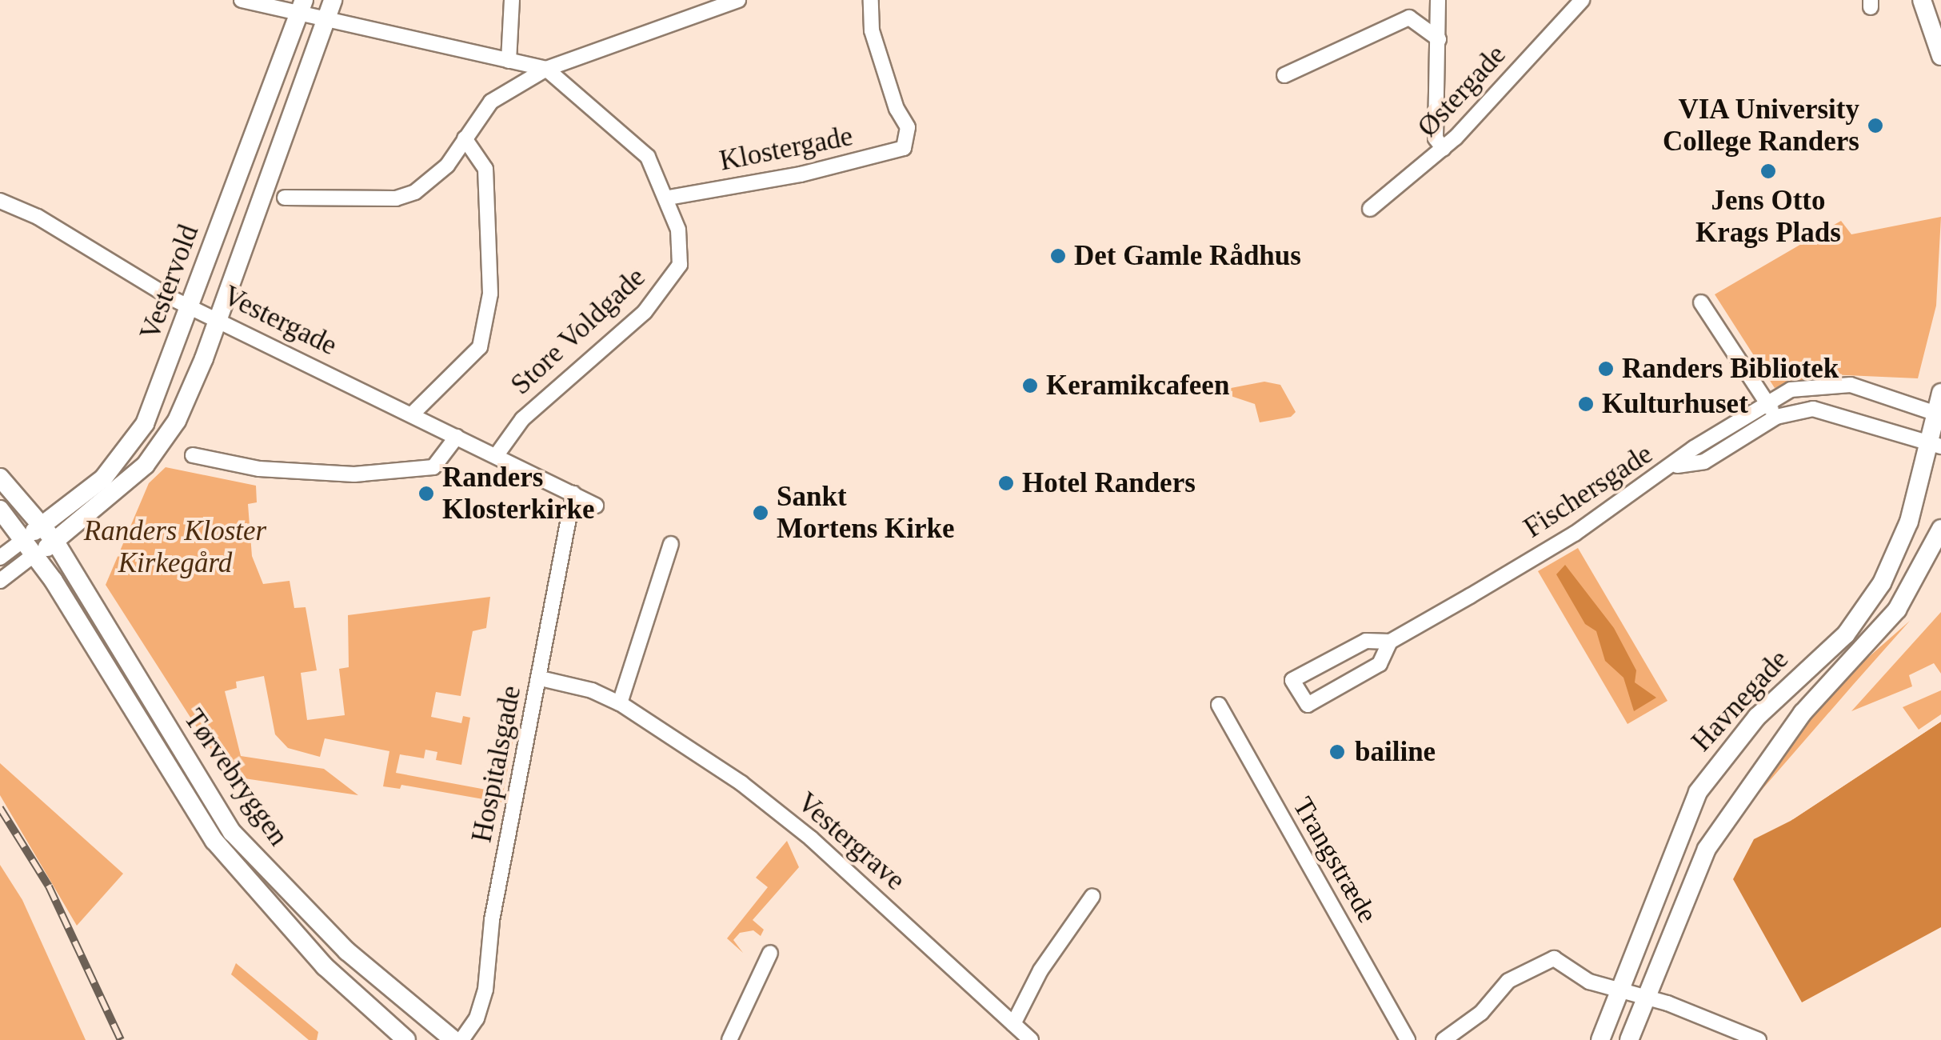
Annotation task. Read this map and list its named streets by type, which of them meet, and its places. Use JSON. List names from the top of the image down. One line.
{"streets":{"main road":["Vestervold","Havnegade","Tørvebryggen"],"street":["Østergade","Klostergade","Vestergade","Store Voldgade","Fischersgade","Hospitalsgade","Vestergrave","Trangstræde"]},"crossings":[["Klostergade","Store Voldgade"],["Vestervold","Vestergade"],["Vestervold","Tørvebryggen"],["Fischersgade","Havnegade"],["Hospitalsgade","Vestergrave"]],"parks":["Randers Kloster Kirkegård"],"places":["VIA University College Randers","Jens Otto Krags Plads","Det Gamle Rådhus","Randers Bibliotek","Keramikcafeen","Kulturhuset","Hotel Randers","Randers Klosterkirke","Sankt Mortens Kirke","bailine"]}
